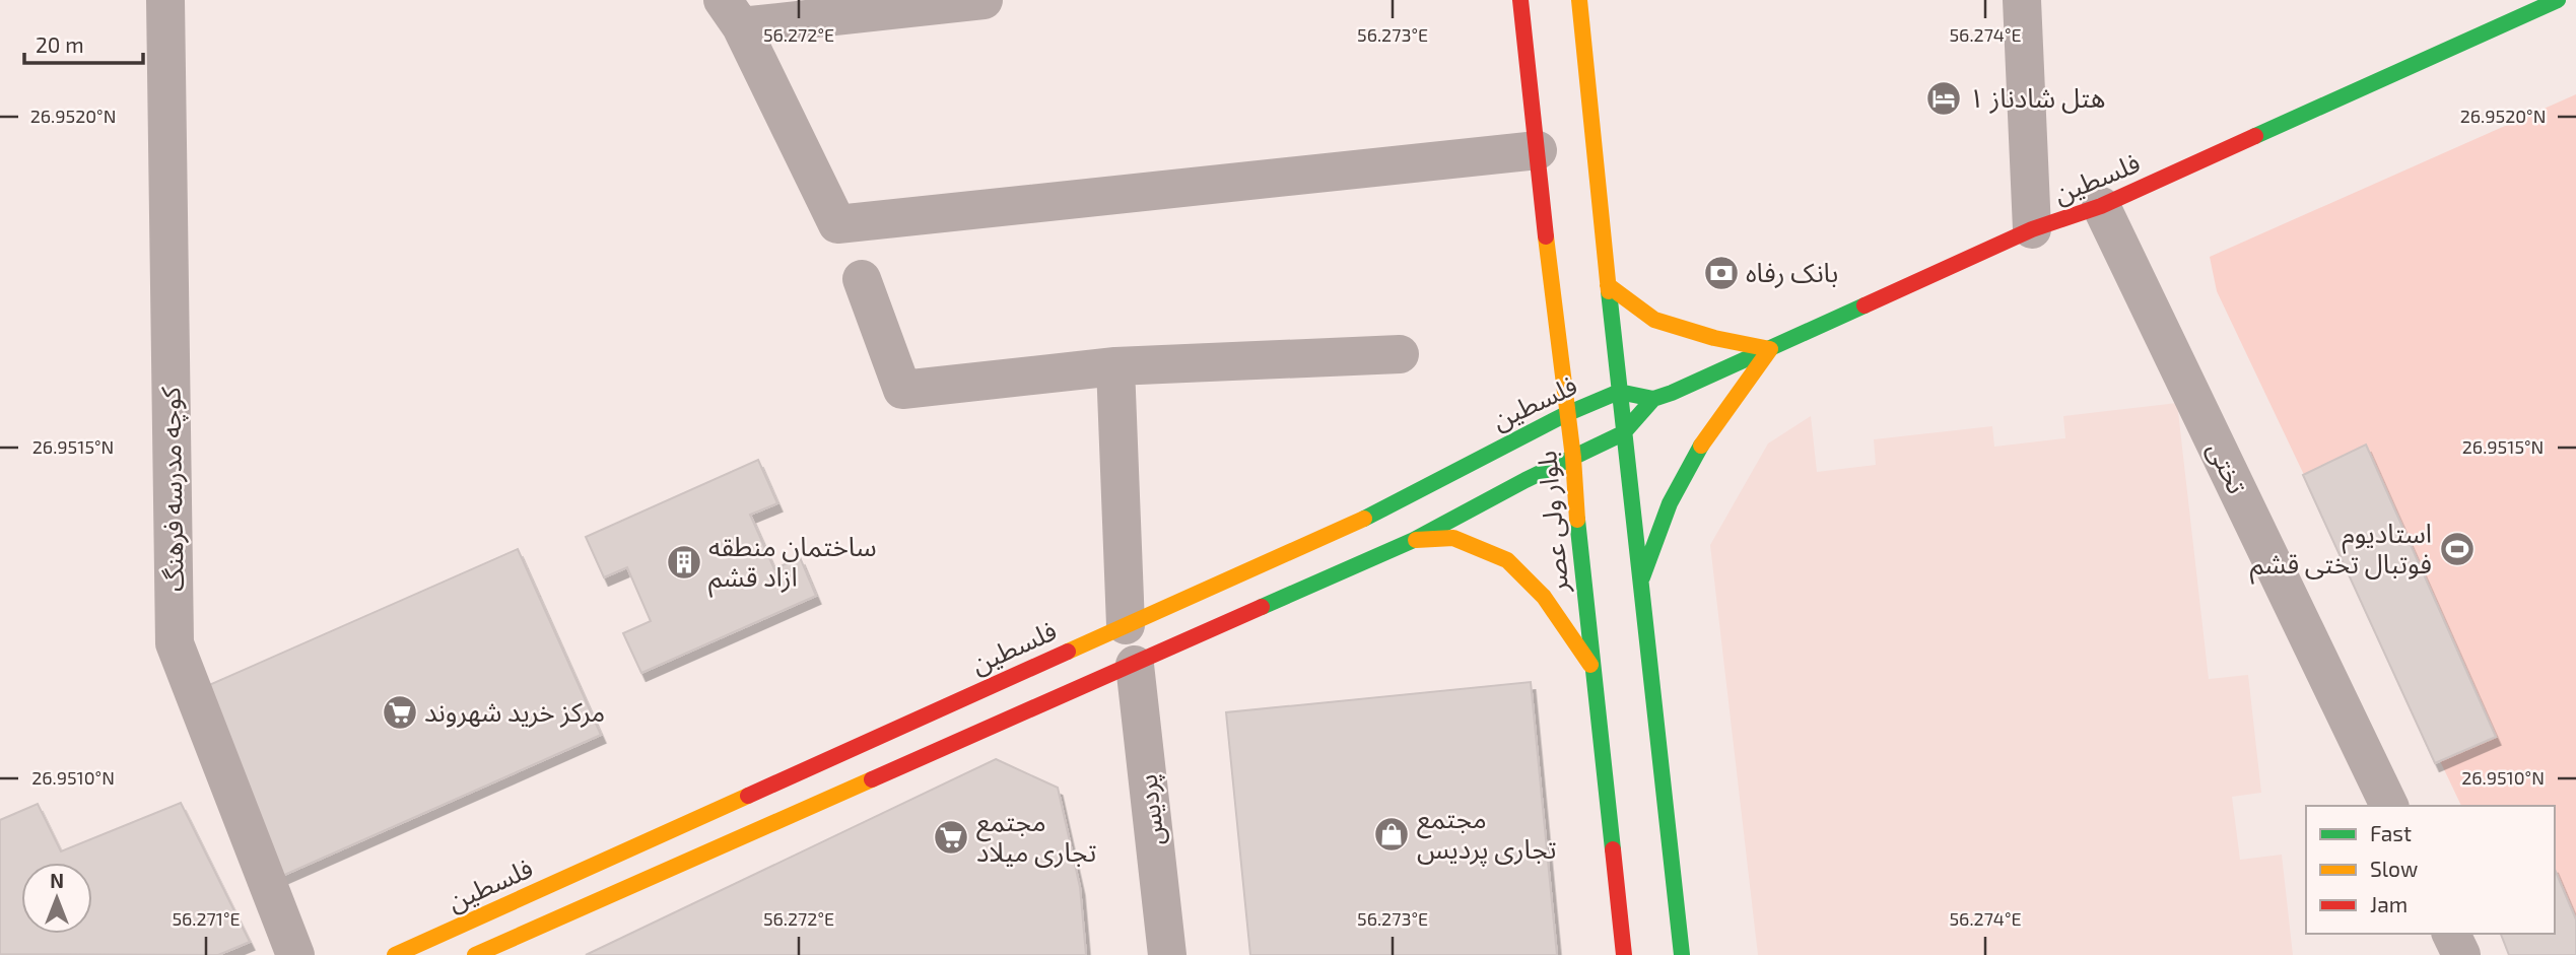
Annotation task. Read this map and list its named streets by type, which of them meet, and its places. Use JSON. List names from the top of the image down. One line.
{"streets":{"main road":["فلسطین","بلوار ولی عصر"],"street":["تختی","کوچه مدرسه فرهنگ","پردیس"]},"crossings":[["فلسطین","تختی"],["فلسطین","بلوار ولی عصر"],["فلسطین","پردیس"]],"places":{"hotel":["هتل شادناز ۱"],"bank":["بانک رفاه"],"sports":["استادیوم فوتبال تختی قشم"],"building":["ساختمان منطقه ازاد قشم"],"supermarket":["مرکز خرید شهروند","مجتمع تجاری میلاد"],"shop":["مجتمع تجاری پردیس"]},"legend":["Fast","Slow","Jam"],"scale_bar":"20 m","north":"top","coordinates":["56.272°E","56.273°E","56.274°E","26.9520°N","26.9515°N","26.9510°N","56.271°E"]}
